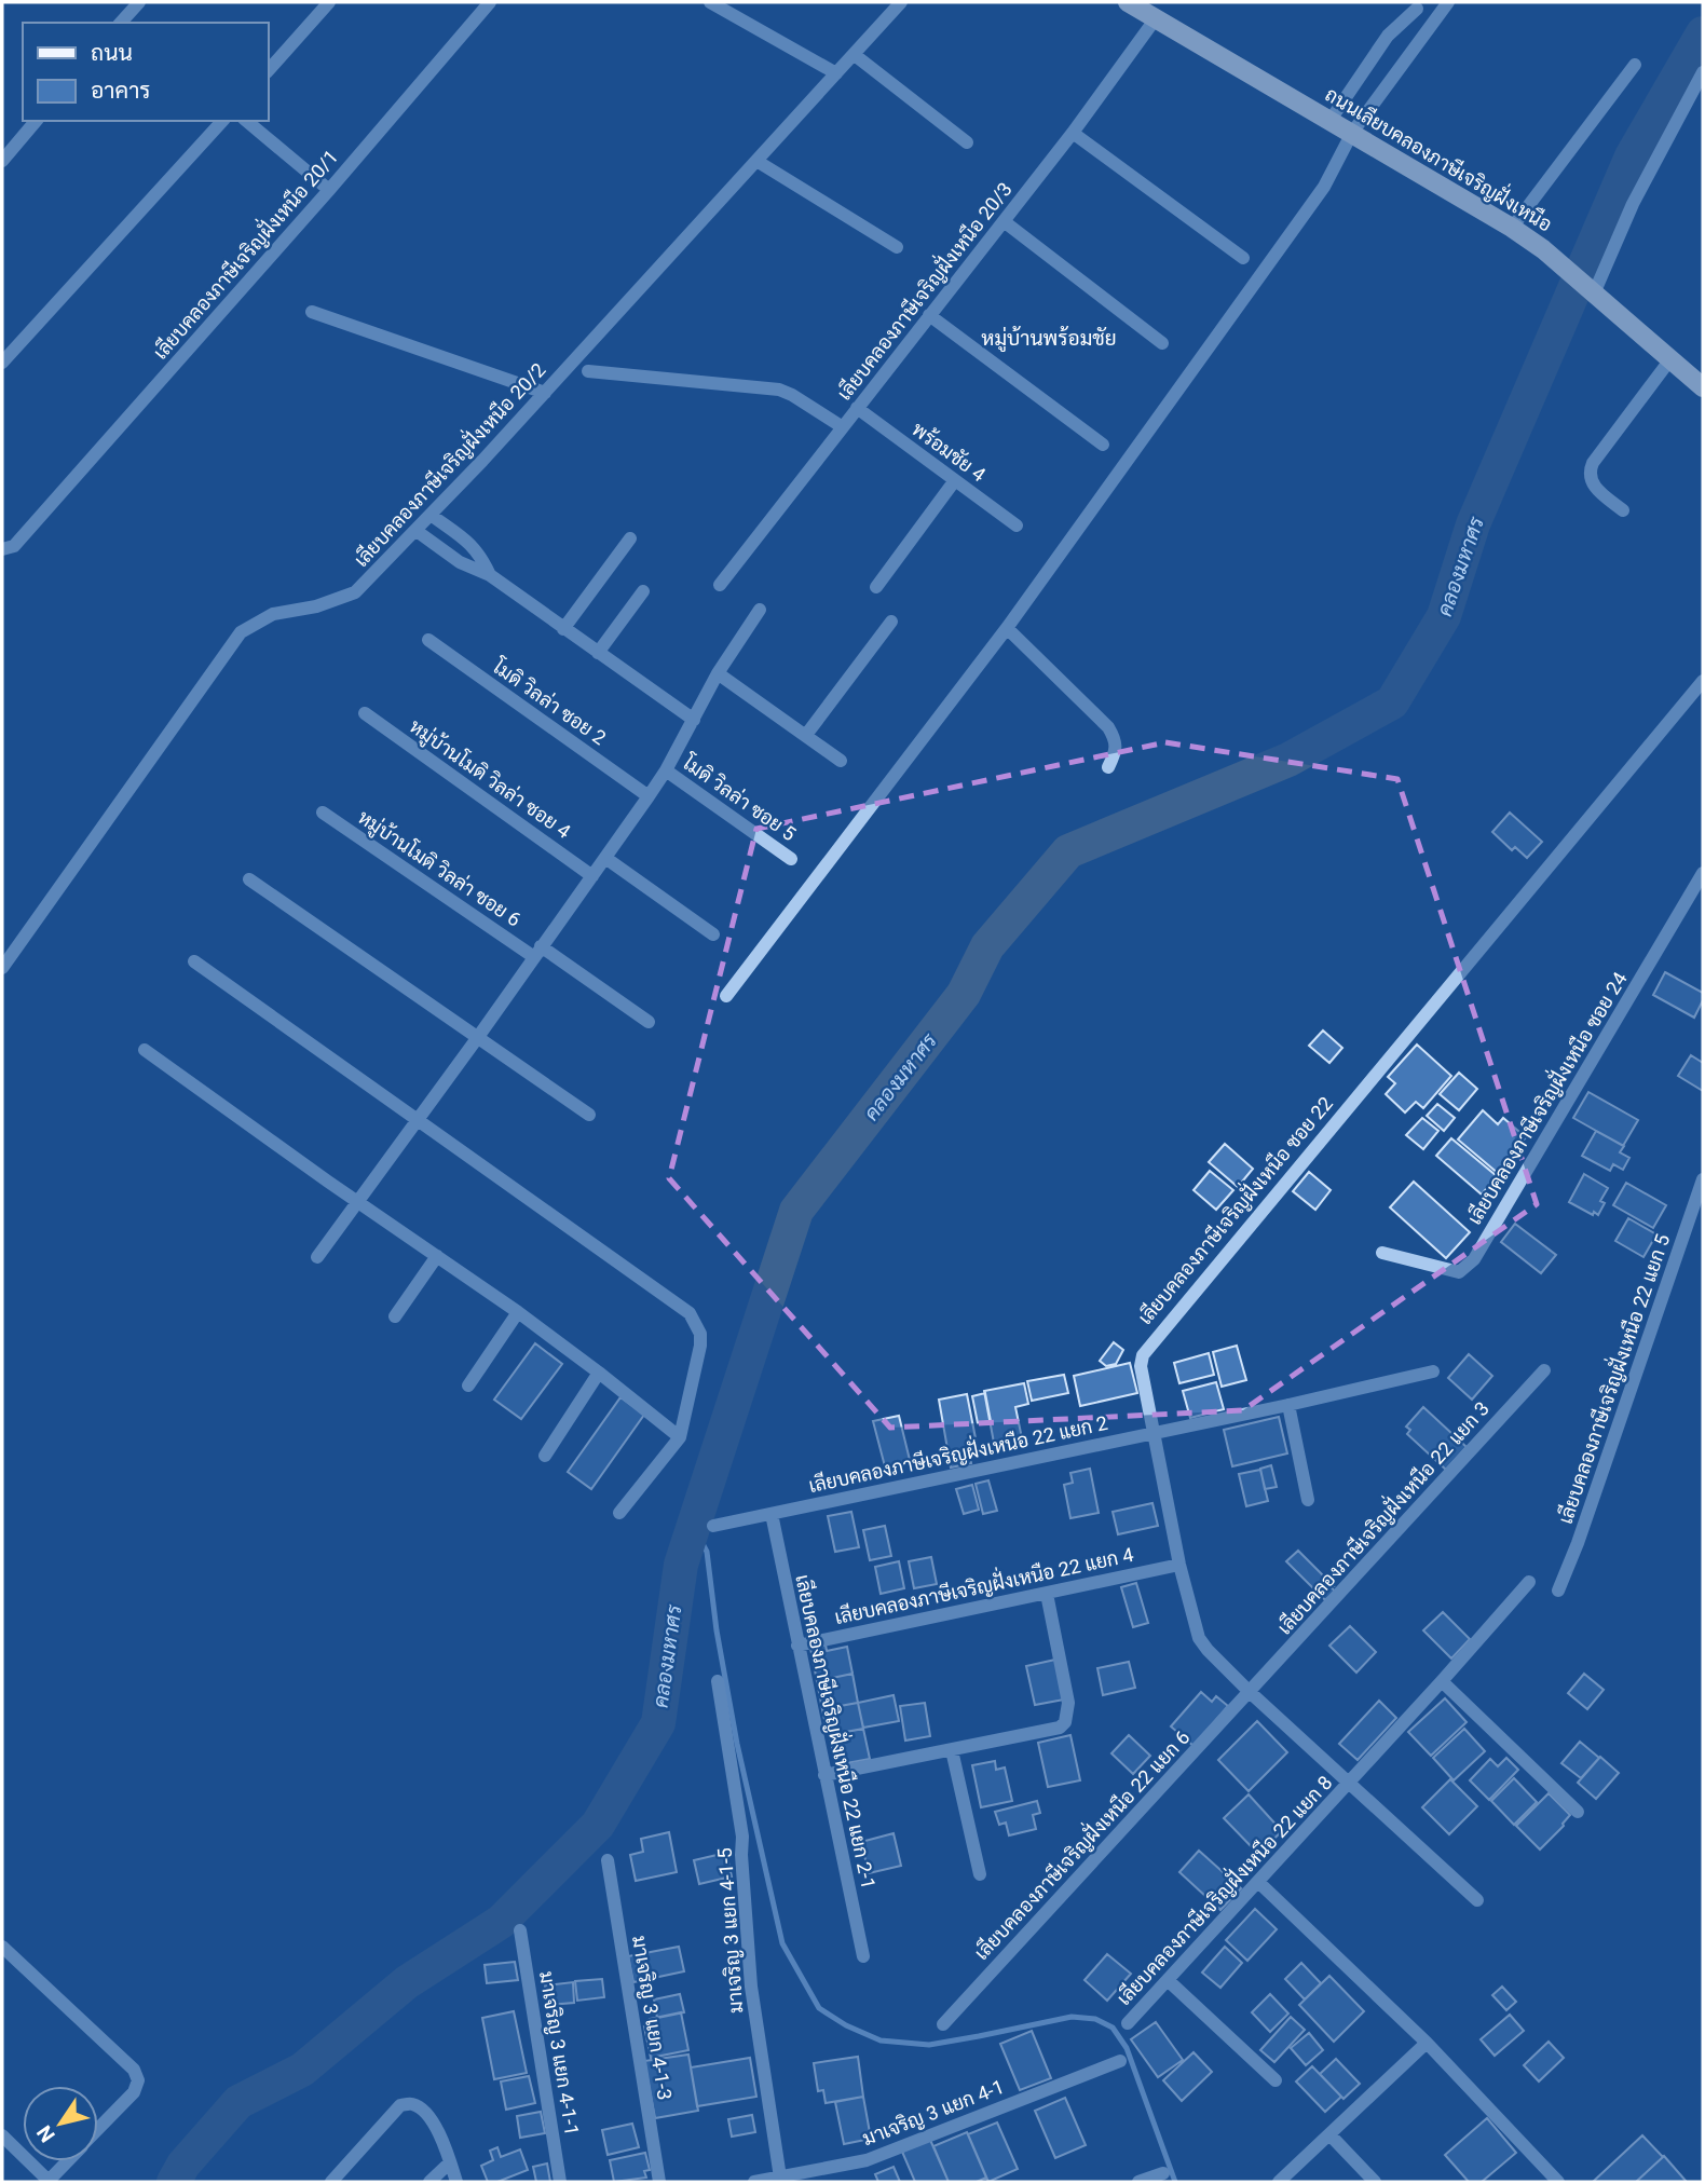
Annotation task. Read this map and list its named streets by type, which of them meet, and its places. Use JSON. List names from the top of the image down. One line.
{"streets":{"main road":["ถนนเลียบคลองภาษีเจริญฝั่งเหนือ"],"street":["เลียบคลองภาษีเจริญฝั่งเหนือ 20/1","เลียบคลองภาษีเจริญฝั่งเหนือ 20/3","พร้อมชัย 4","เลียบคลองภาษีเจริญฝั่งเหนือ 20/2","โมดิ วิลล่า ซอย 2","หมู่บ้านโมดิ วิลล่า ซอย 4","โมดิ วิลล่า ซอย 5","หมู่บ้านโมดิ วิลล่า ซอย 6","เลียบคลองภาษีเจริญฝั่งเหนือ ซอย 24","เลียบคลองภาษีเจริญฝั่งเหนือ ซอย 22","เลียบคลองภาษีเจริญฝั่งเหนือ 22 แยก 5","เลียบคลองภาษีเจริญฝั่งเหนือ 22 แยก 2","เลียบคลองภาษีเจริญฝั่งเหนือ 22 แยก 3","เลียบคลองภาษีเจริญฝั่งเหนือ 22 แยก 4","เลียบคลองภาษีเจริญฝั่งเหนือ 22 แยก 2-1","เลียบคลองภาษีเจริญฝั่งเหนือ 22 แยก 6","เลียบคลองภาษีเจริญฝั่งเหนือ 22 แยก 8","มาเจริญ 3 แยก 4-1-5","มาเจริญ 3 แยก 4-1-3","มาเจริญ 3 แยก 4-1-1","มาเจริญ 3 แยก 4-1"]},"crossings":[["ถนนเลียบคลองภาษีเจริญฝั่งเหนือ","เลียบคลองภาษีเจริญฝั่งเหนือ 20/3"],["เลียบคลองภาษีเจริญฝั่งเหนือ 20/3","พร้อมชัย 4"],["เลียบคลองภาษีเจริญฝั่งเหนือ ซอย 22","เลียบคลองภาษีเจริญฝั่งเหนือ 22 แยก 2"],["เลียบคลองภาษีเจริญฝั่งเหนือ ซอย 22","เลียบคลองภาษีเจริญฝั่งเหนือ 22 แยก 3"],["เลียบคลองภาษีเจริญฝั่งเหนือ ซอย 22","เลียบคลองภาษีเจริญฝั่งเหนือ 22 แยก 4"],["เลียบคลองภาษีเจริญฝั่งเหนือ ซอย 22","เลียบคลองภาษีเจริญฝั่งเหนือ 22 แยก 6"],["เลียบคลองภาษีเจริญฝั่งเหนือ ซอย 22","เลียบคลองภาษีเจริญฝั่งเหนือ 22 แยก 8"],["เลียบคลองภาษีเจริญฝั่งเหนือ 22 แยก 2","เลียบคลองภาษีเจริญฝั่งเหนือ 22 แยก 2-1"],["เลียบคลองภาษีเจริญฝั่งเหนือ 22 แยก 3","เลียบคลองภาษีเจริญฝั่งเหนือ 22 แยก 6"],["เลียบคลองภาษีเจริญฝั่งเหนือ 22 แยก 4","เลียบคลองภาษีเจริญฝั่งเหนือ 22 แยก 2-1"],["มาเจริญ 3 แยก 4-1-5","มาเจริญ 3 แยก 4-1"]],"districts":["หมู่บ้านพร้อมชัย"],"water":["คลองมหาศร"],"legend":["ถนน","อาคาร"],"north":"bottom left"}
